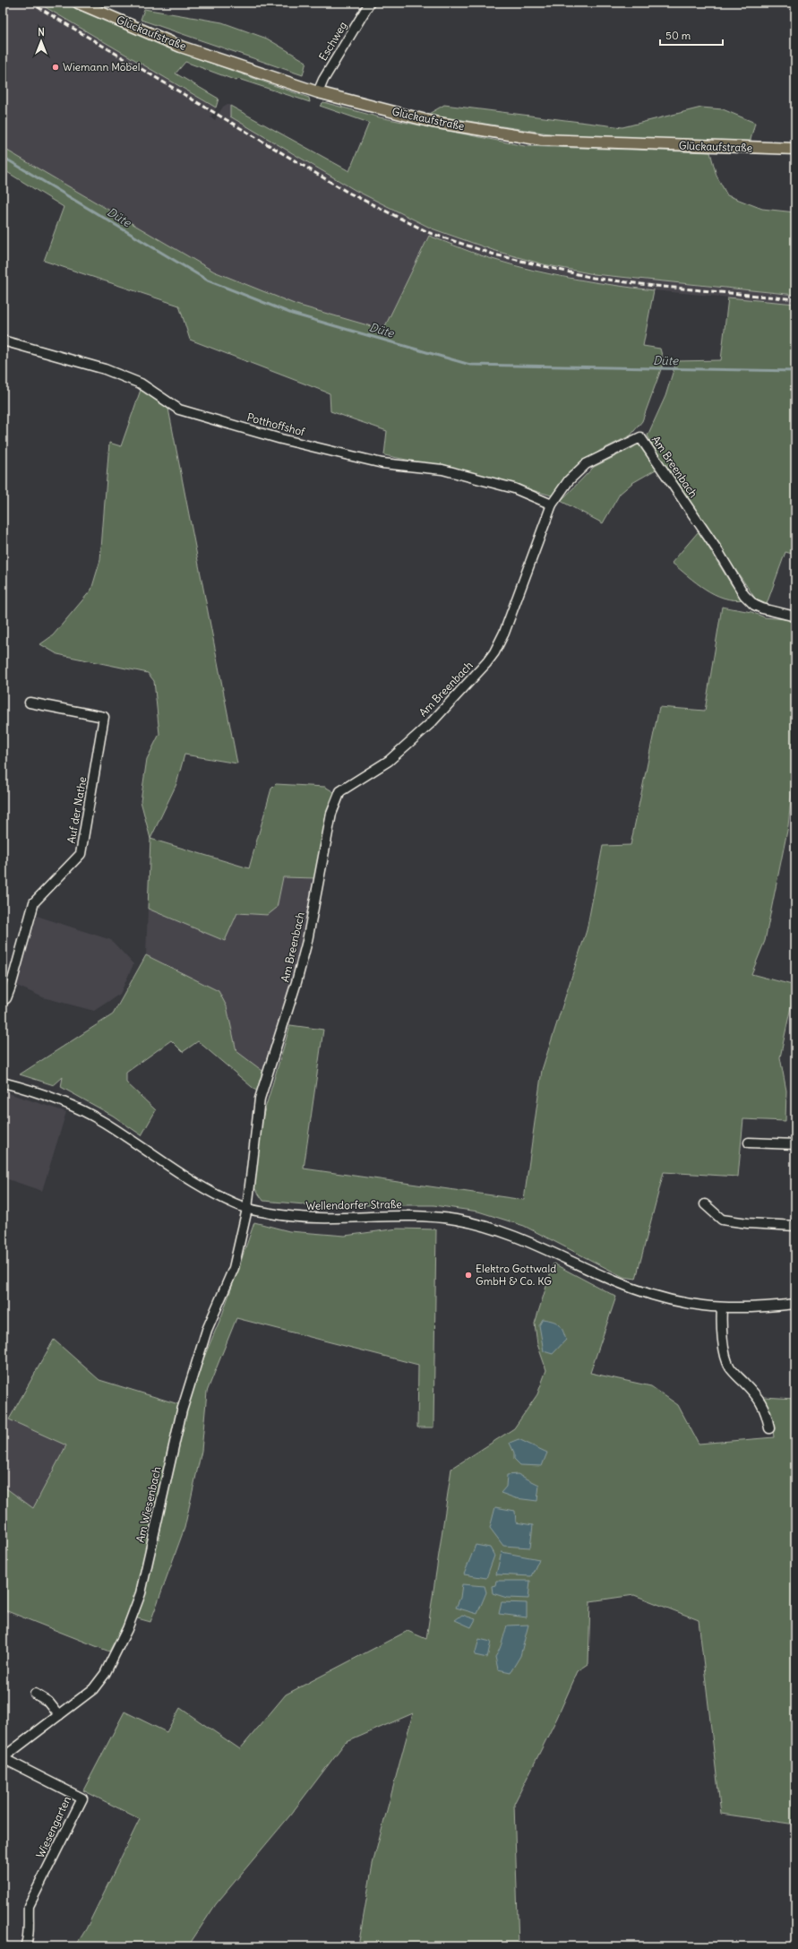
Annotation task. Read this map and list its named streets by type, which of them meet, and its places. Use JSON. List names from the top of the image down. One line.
{"streets":{"main road":["Glückaufstraße"],"street":["Eschweg","Potthoffshof","Am Breenbach","Auf der Nathe","Wellendorfer Straße","Am Wiesenbach","Wiesengarten"]},"crossings":[["Glückaufstraße","Eschweg"],["Potthoffshof","Am Breenbach"],["Am Breenbach","Wellendorfer Straße"],["Am Breenbach","Am Wiesenbach"],["Wellendorfer Straße","Am Wiesenbach"],["Am Wiesenbach","Wiesengarten"]],"water":["Düte"],"places":["Wiemann Möbel","Elektro Gottwald GmbH & Co. KG"],"scale_bar":"50 m","north":"top"}
